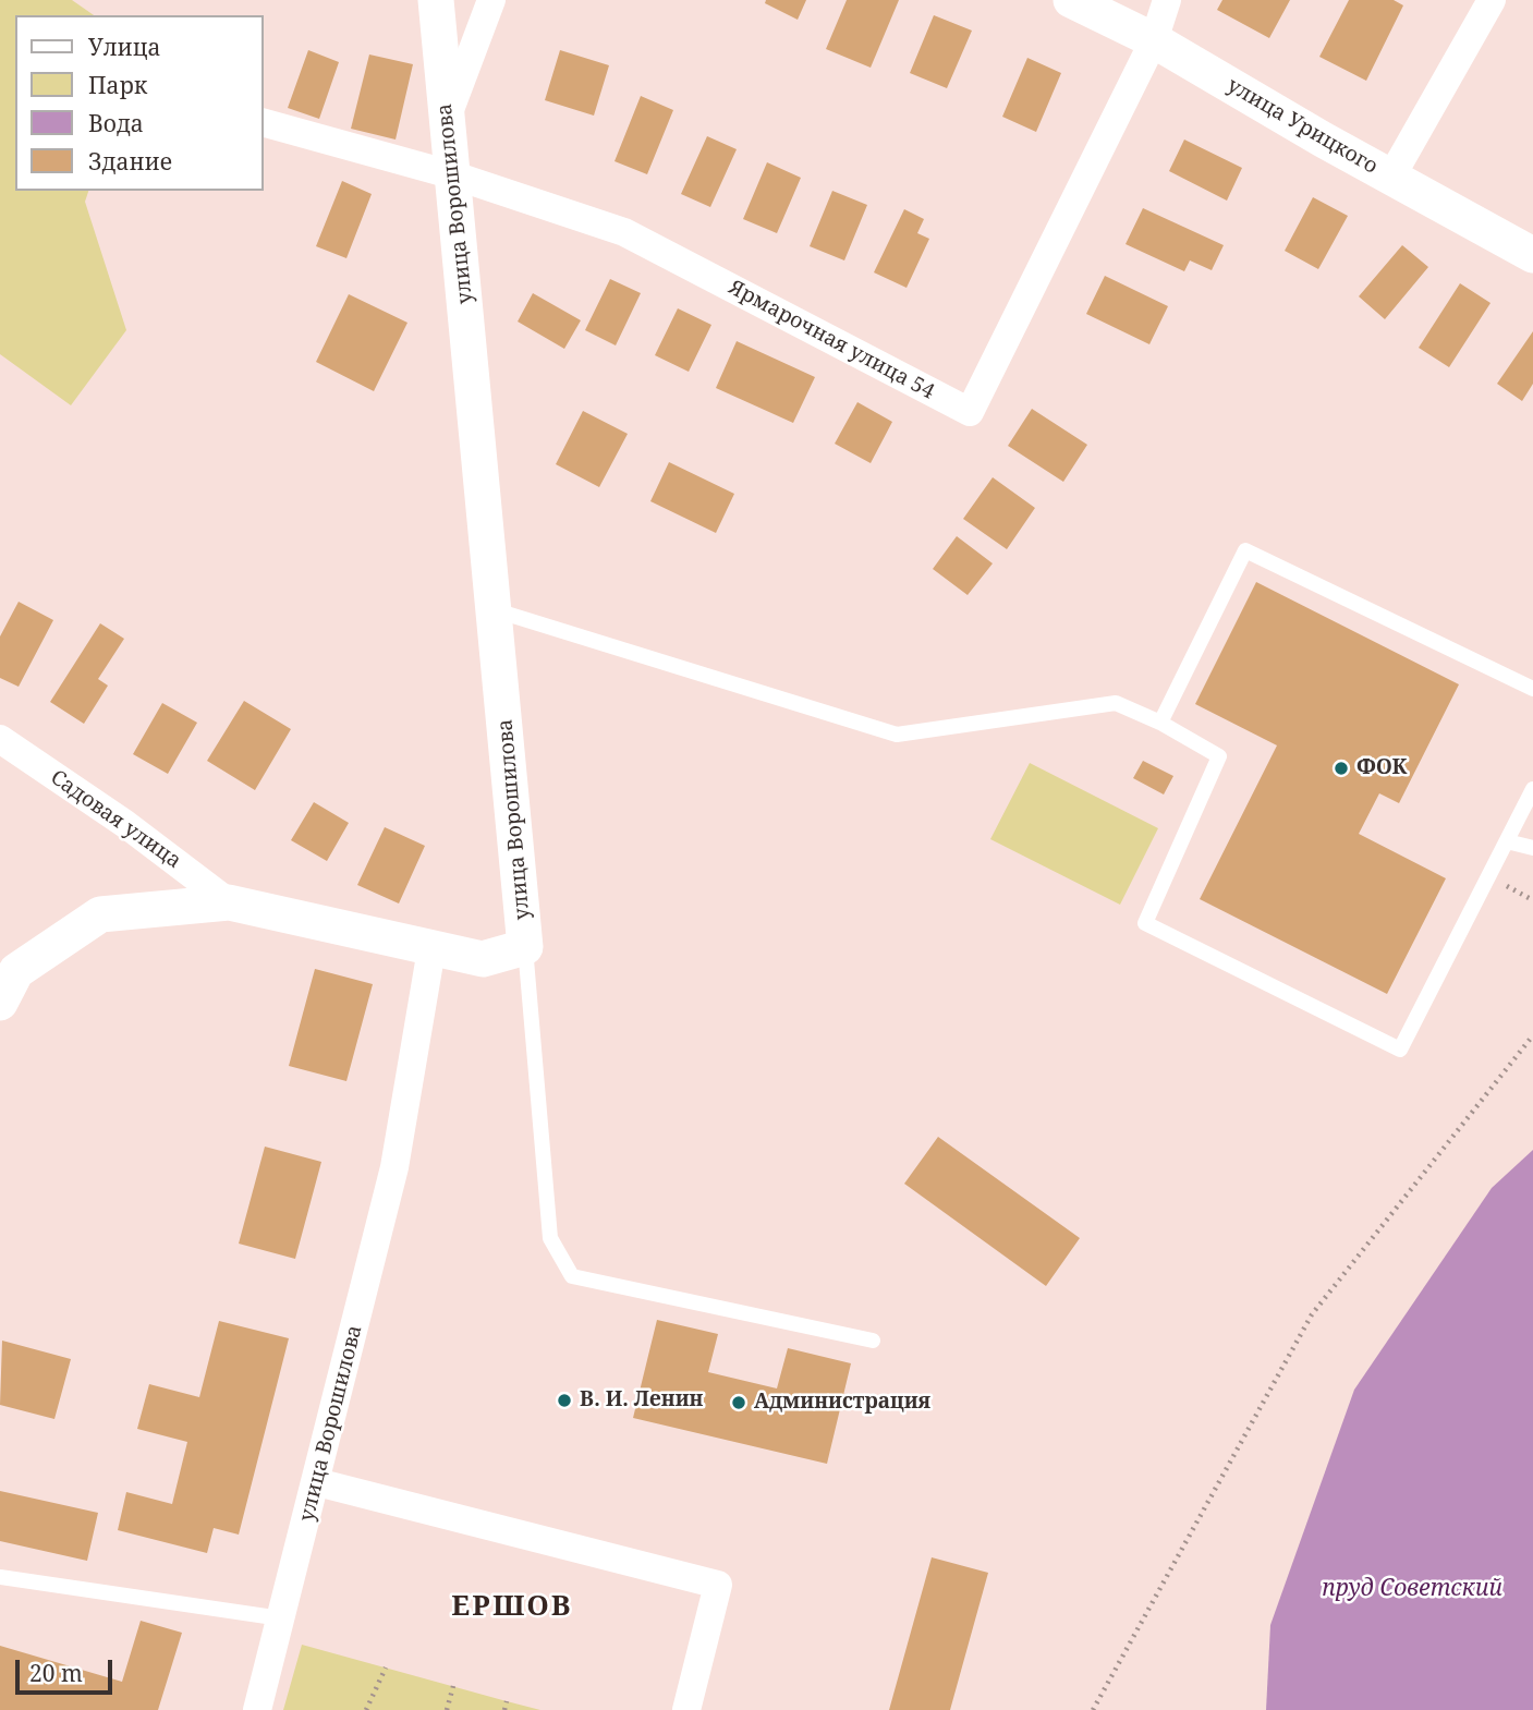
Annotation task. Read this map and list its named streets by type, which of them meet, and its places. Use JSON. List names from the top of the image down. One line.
{"streets":{"street":["улица Урицкого","улица Ворошилова","Ярмарочная улица 54","Садовая улица"]},"crossings":[["улица Урицкого","Ярмарочная улица 54"],["улица Ворошилова","Ярмарочная улица 54"]],"districts":["ЕРШОВ"],"water":["пруд Советский"],"places":["ФОК","В. И. Ленин","Администрация"],"legend":["Улица","Парк","Вода","Здание"],"scale_bar":"20 m"}
